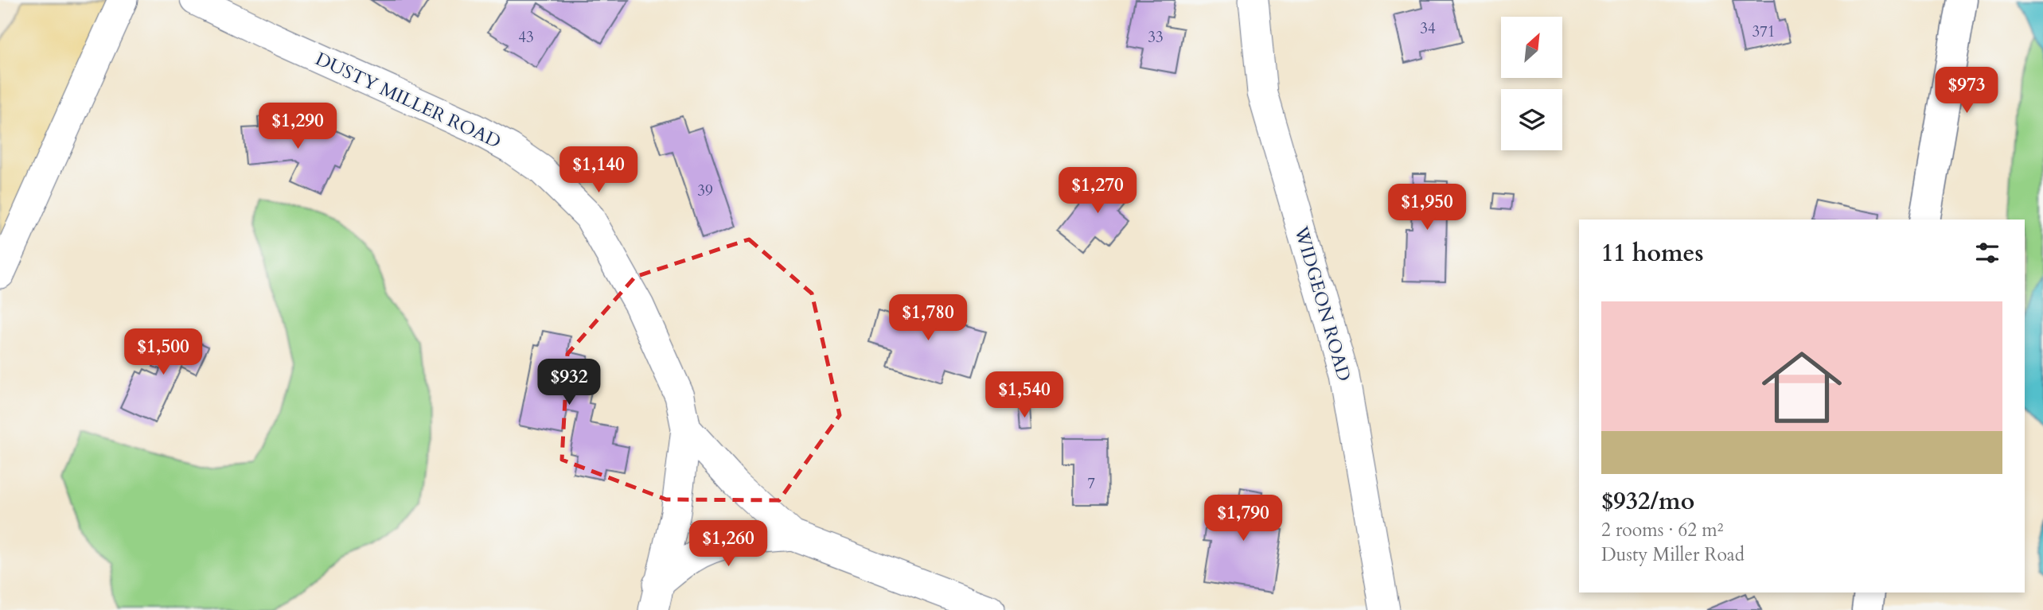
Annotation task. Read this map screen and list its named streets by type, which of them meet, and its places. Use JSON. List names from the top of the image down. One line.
{"streets":{"street":["DUSTY MILLER ROAD","WIDGEON ROAD"]},"house_numbers":["34","371","43","33","39","7"],"north":"top right","page":{"price":["$973","$1,290","$1,140","$1,270","$1,950","$1,780","$1,500","$932","$1,540","$1,790","$1,260"],"heading":"11 homes","list":[{"name":"$932/mo","note":"2 rooms · 62 m² · Dusty Miller Road"}]}}
